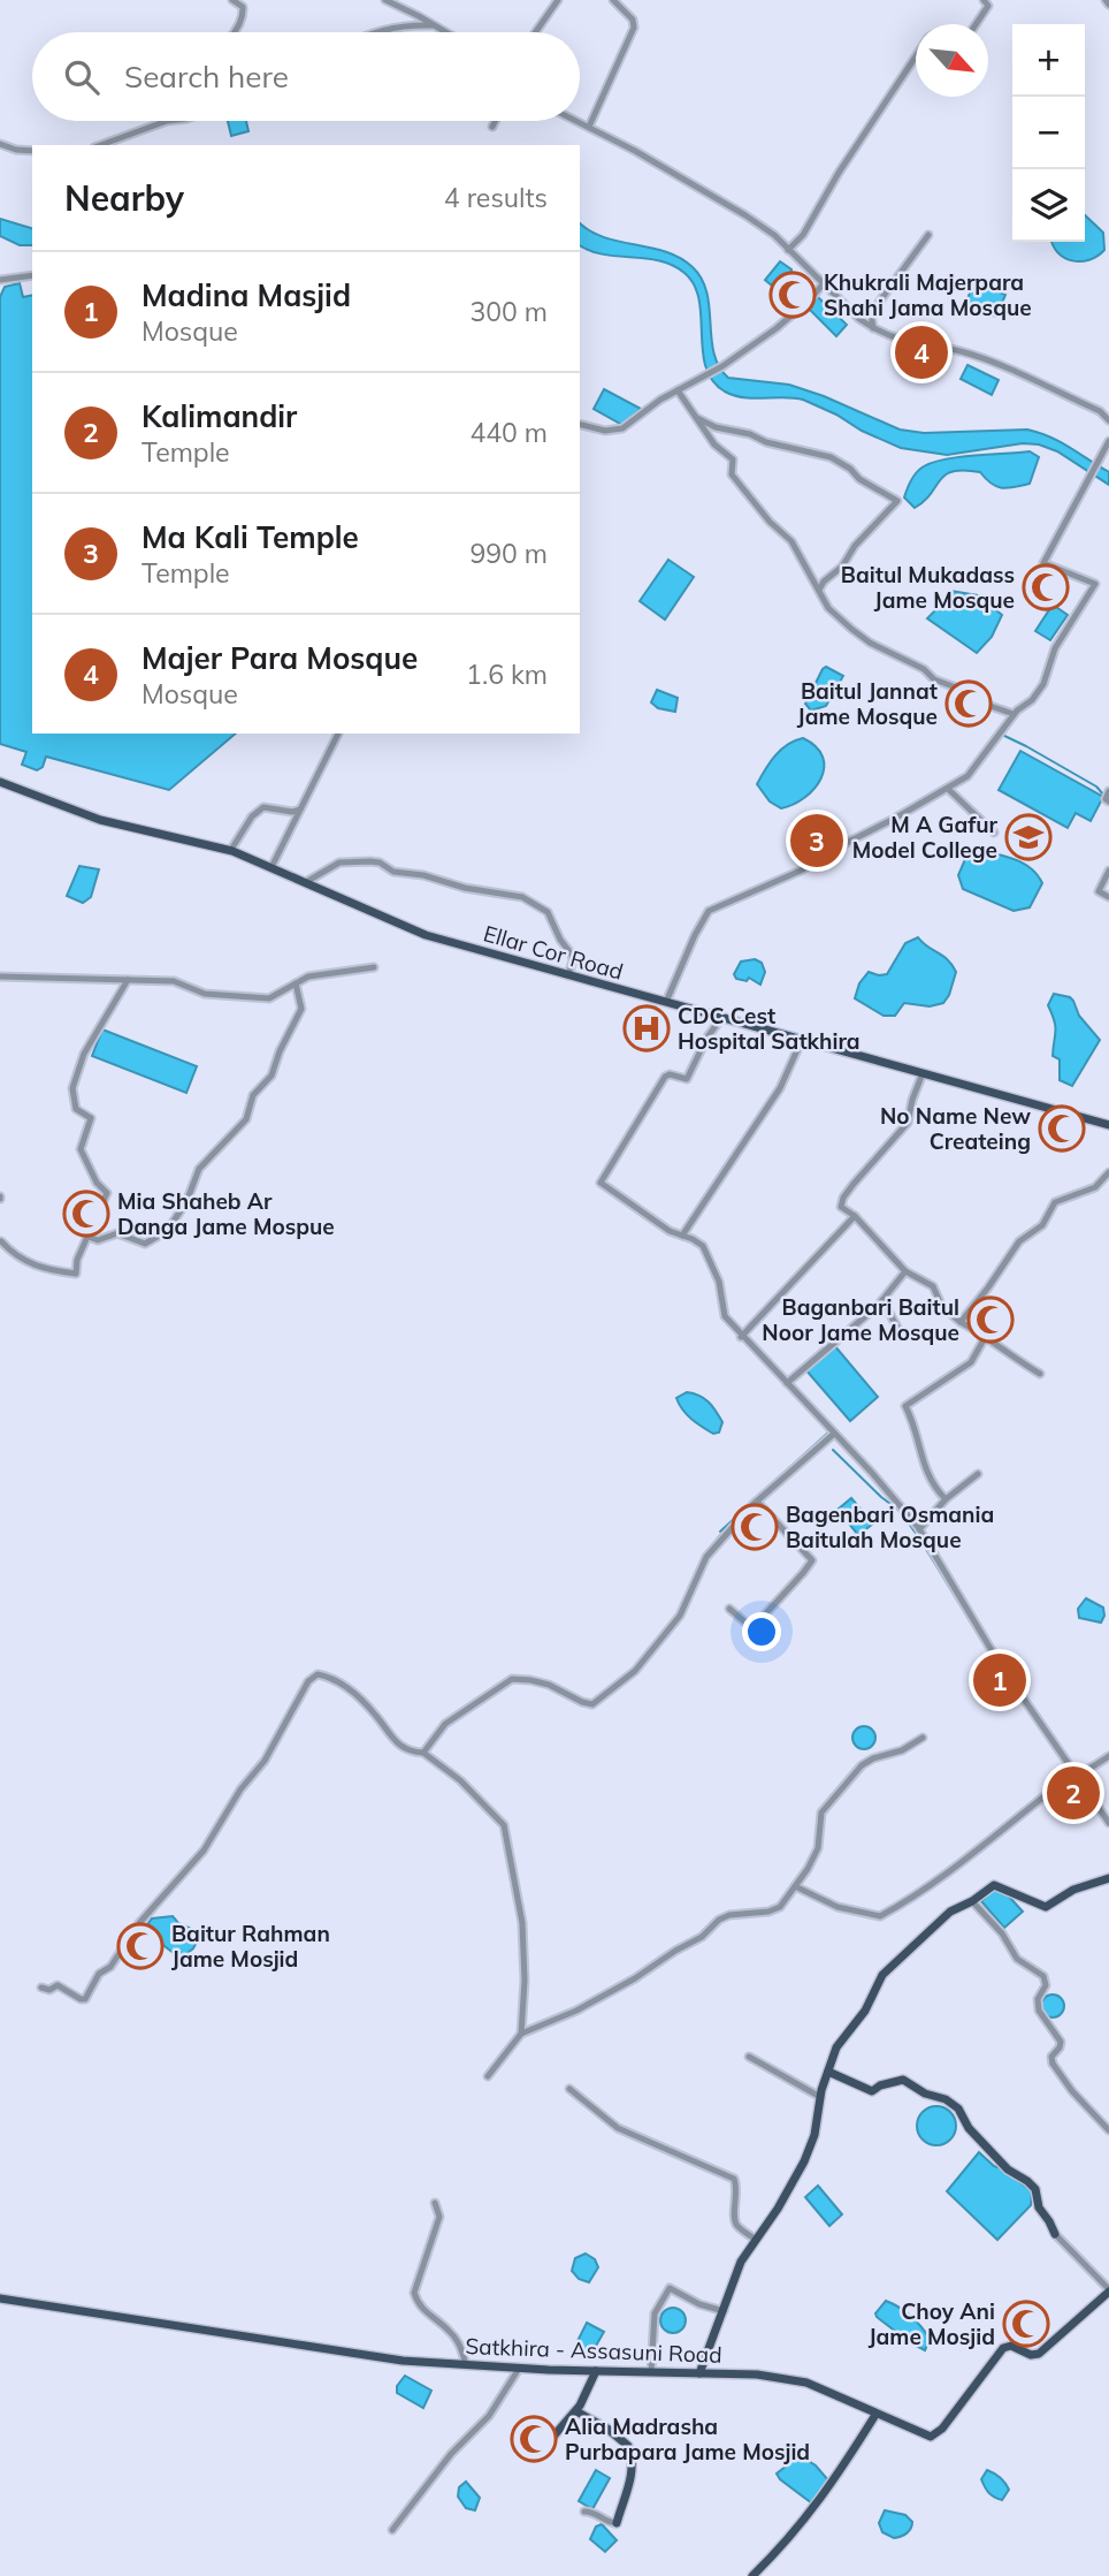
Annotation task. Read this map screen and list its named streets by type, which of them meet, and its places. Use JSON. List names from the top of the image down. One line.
{"streets":{"main road":["Ellar Cor Road","Satkhira - Assasuni Road"]},"places":{"mosque":["Khukrali Majerpara Shahi Jama Mosque","Baitul Mukadass Jame Mosque","Baitul Jannat Jame Mosque","No Name New Createing","Mia Shaheb Ar Danga Jame Mospue","Baganbari Baitul Noor Jame Mosque","Bagenbari Osmania Baitulah Mosque","Baitur Rahman Jame Mosjid","Choy Ani Jame Mosjid","Alia Madrasha Purbapara Jame Mosjid"],"school or university":["M A Gafur Model College"],"hospital":["CDC Cest Hospital Satkhira"]},"north":"bottom right","page":{"map_buttons":["+","−"],"search":"Search here","heading":["Nearby","4 results"],"list":[{"mark":"1","name":"Madina Masjid","note":"Mosque","value":"300 m"},{"mark":"2","name":"Kalimandir","note":"Temple","value":"440 m"},{"mark":"3","name":"Ma Kali Temple","note":"Temple","value":"990 m"},{"mark":"4","name":"Majer Para Mosque","note":"Mosque","value":"1.6 km"}],"pins":["4","3","1","2"]}}
